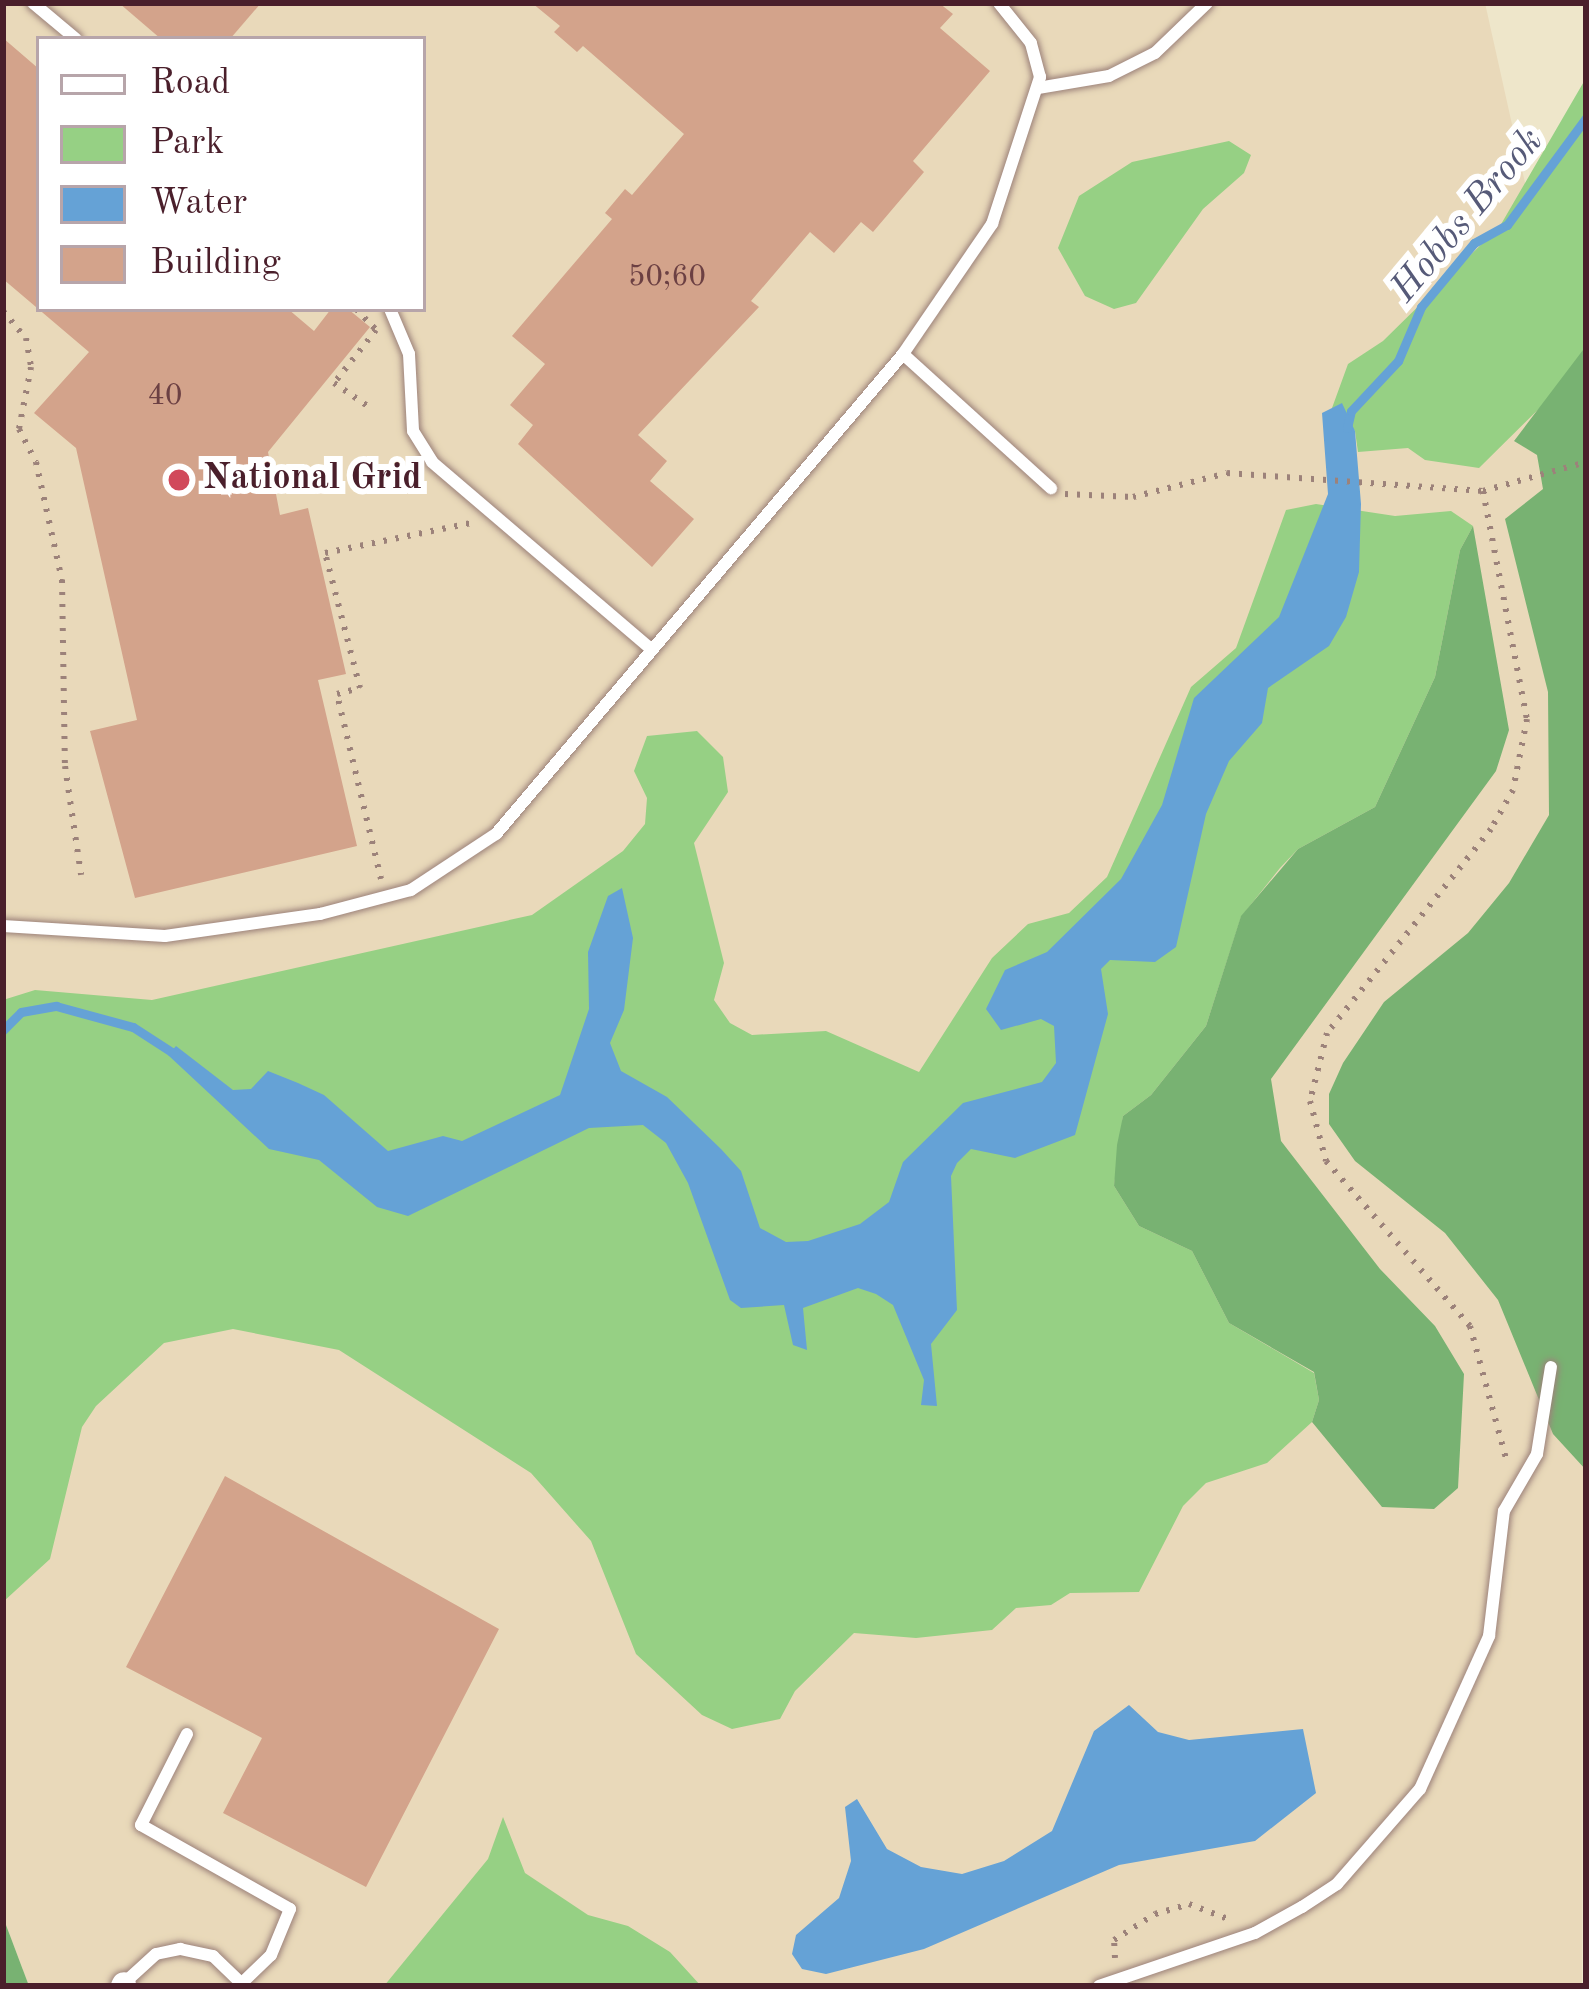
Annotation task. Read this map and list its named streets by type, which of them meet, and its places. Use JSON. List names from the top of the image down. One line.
{"water":["Hobbs Brook"],"places":["National Grid"],"house_numbers":["50;60","40"],"legend":["Road","Park","Water","Building"]}
